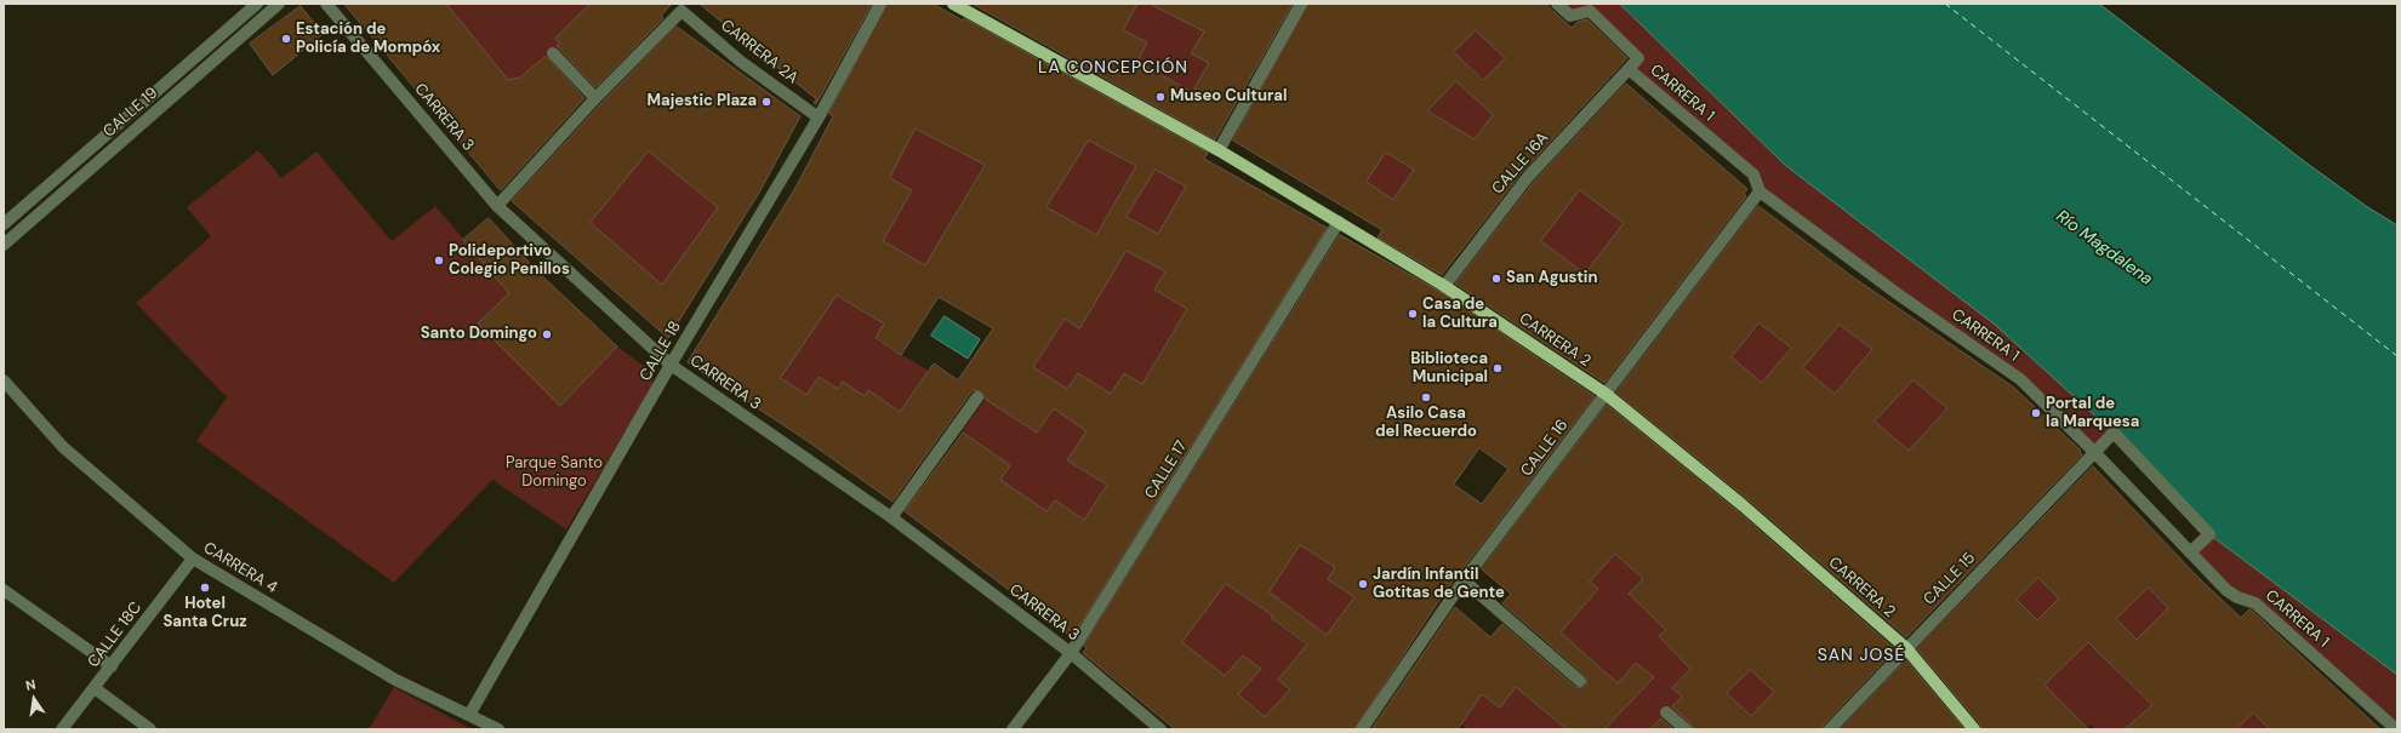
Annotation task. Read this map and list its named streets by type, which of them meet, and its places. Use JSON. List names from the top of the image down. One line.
{"streets":{"main road":["CARRERA 2"],"street":["CARRERA 2A","CARRERA 1","CALLE 19","CARRERA 3","CALLE 16A","CALLE 18","CALLE 16","CALLE 17","CARRERA 4","CALLE 15","CALLE 18C"]},"crossings":[["CARRERA 2A","CALLE 18"],["CARRERA 1","CALLE 16A"],["CARRERA 1","CALLE 16"],["CARRERA 1","CALLE 15"],["CARRERA 3","CALLE 18"],["CARRERA 3","CALLE 17"],["CALLE 16A","CARRERA 2"],["CARRERA 2","CALLE 16"],["CARRERA 2","CALLE 17"],["CARRERA 2","CALLE 15"],["CALLE 18","CARRERA 4"],["CARRERA 4","CALLE 18C"]],"districts":["LA CONCEPCIÓN","SAN JOSÉ"],"water":["Río Magdalena"],"parks":["Parque Santo Domingo"],"places":["Estación de Policía de Mompóx","Museo Cultural","Majestic Plaza","Polideportivo Colegio Penillos","San Agustin","Casa de la Cultura","Santo Domingo","Biblioteca Municipal","Asilo Casa del Recuerdo","Portal de la Marquesa","Jardín Infantil Gotitas de Gente","Hotel Santa Cruz"],"north":"top"}
